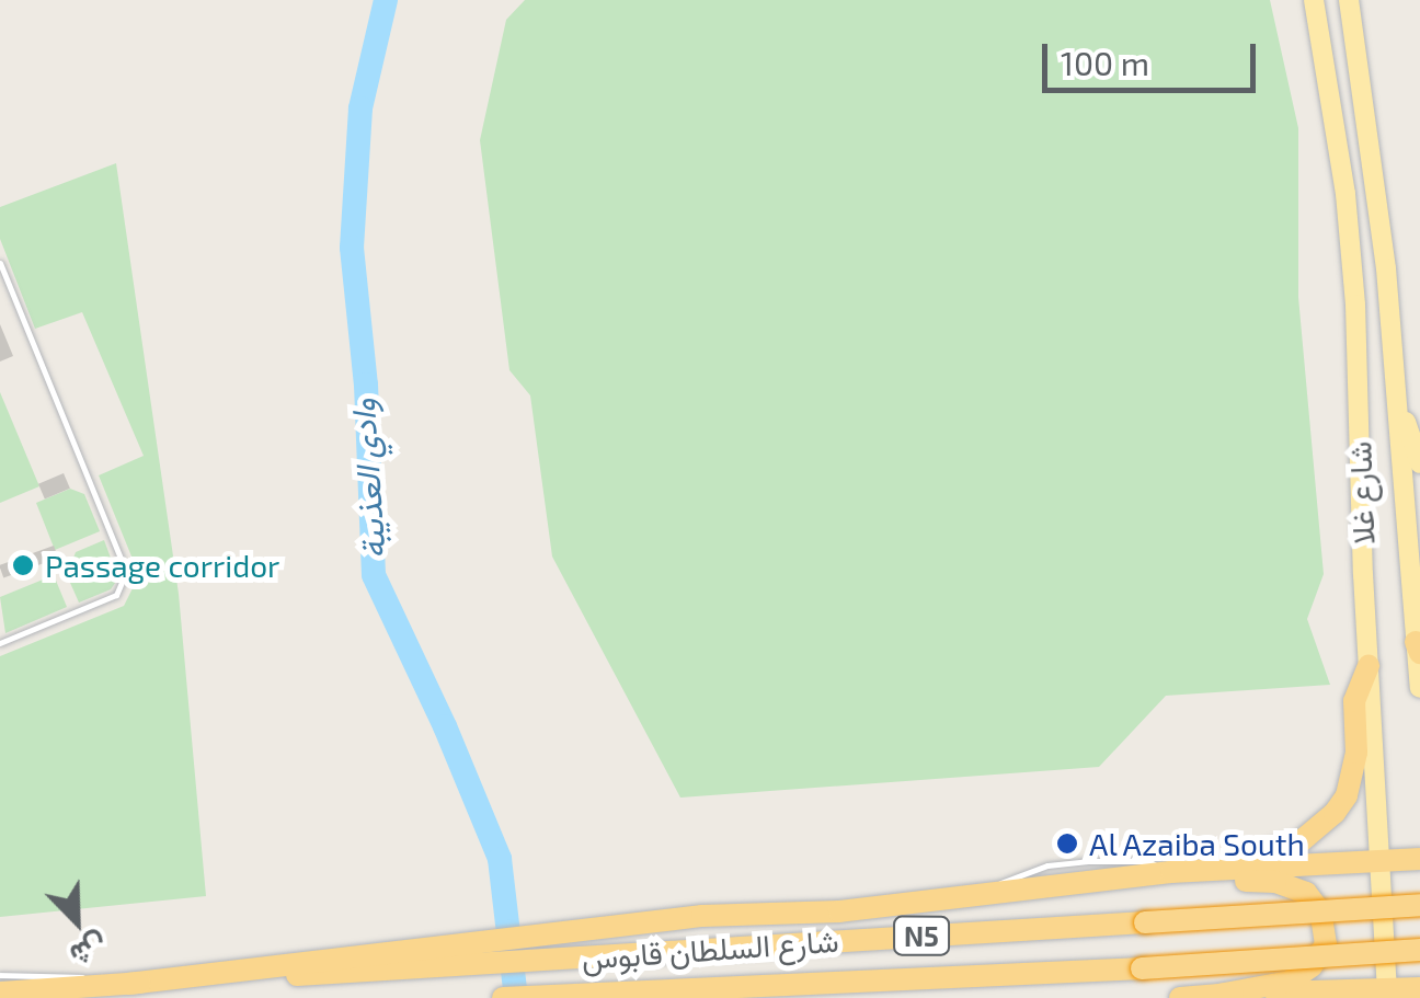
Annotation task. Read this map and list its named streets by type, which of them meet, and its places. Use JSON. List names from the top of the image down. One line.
{"streets":{"highway":["N5","شارع السلطان قابوس"],"main road":["شارع غلا"]},"water":["وادي العذيبة"],"places":["Passage corridor","Al Azaiba South"],"scale_bar":"100 m","north":"bottom right"}
